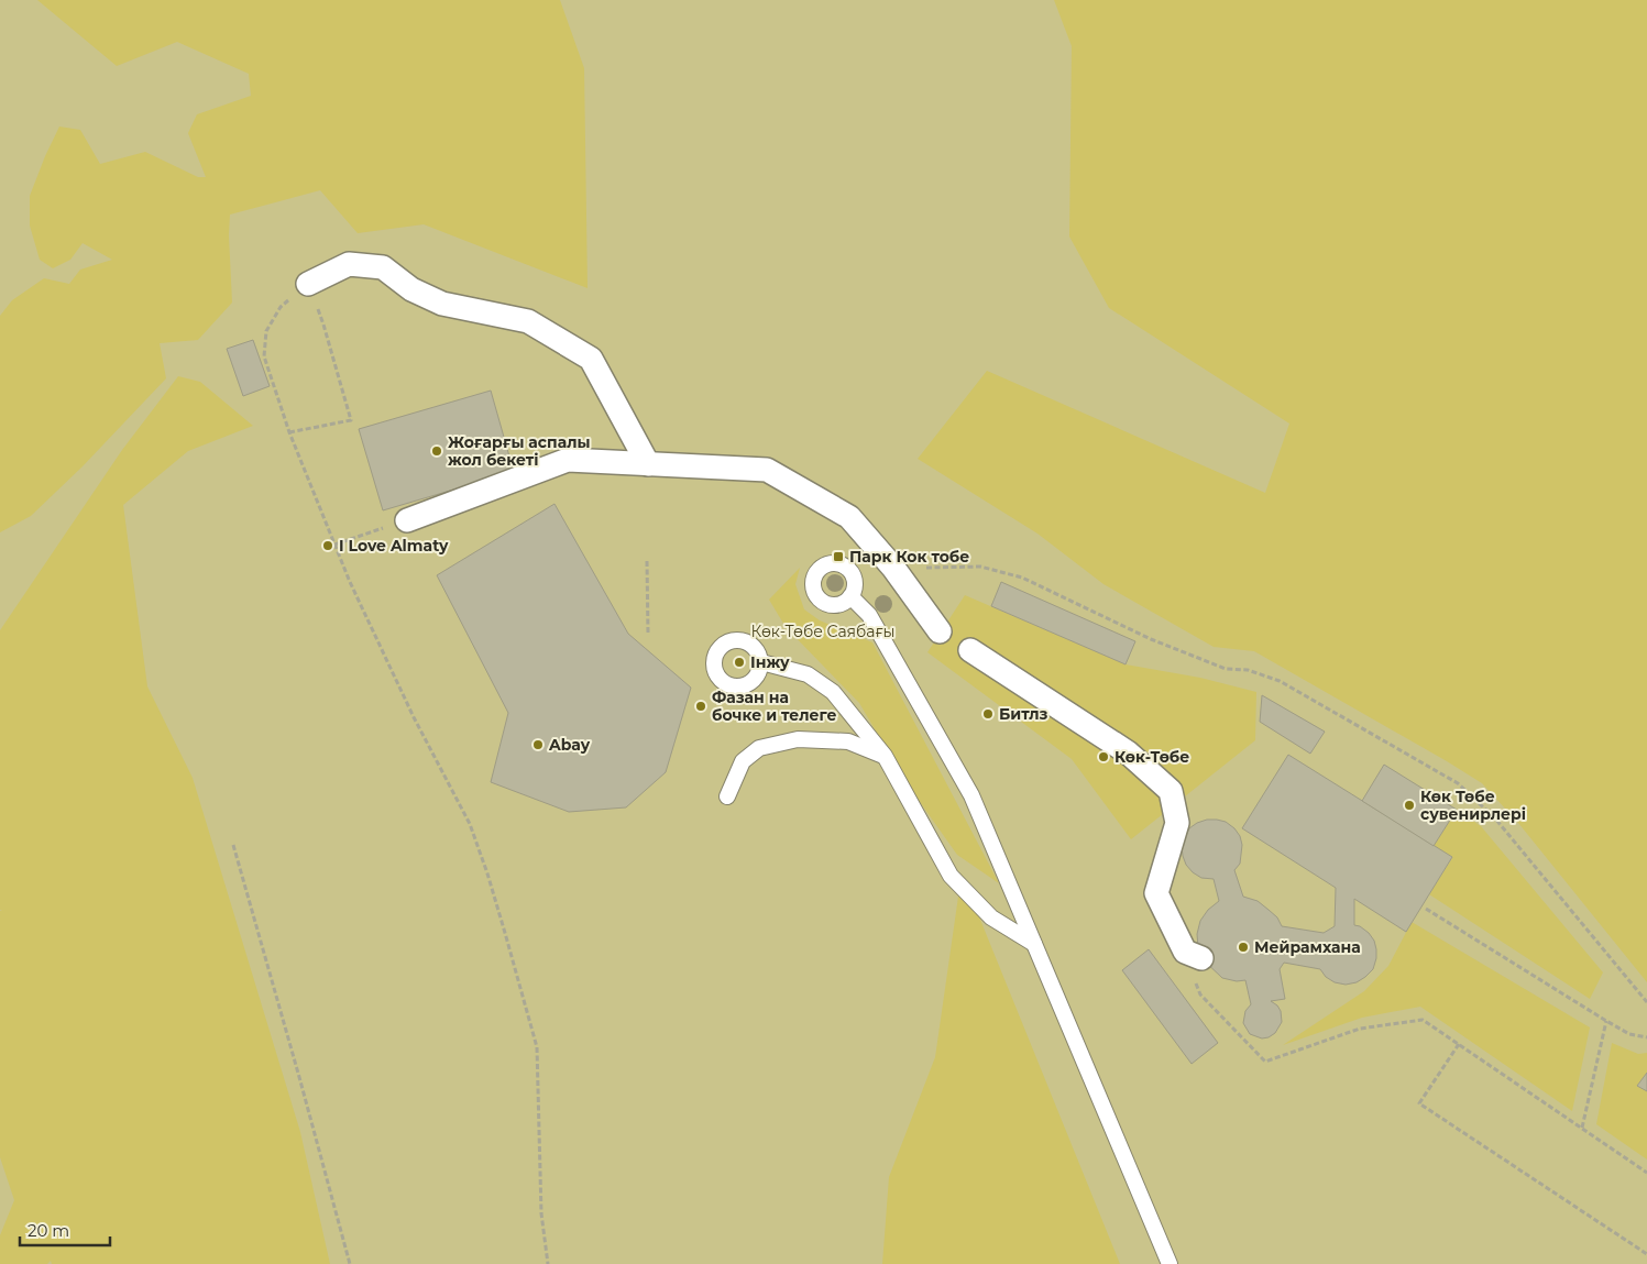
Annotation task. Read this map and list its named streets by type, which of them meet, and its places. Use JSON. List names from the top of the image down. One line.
{"parks":["Көк-Төбе Саябағы"],"places":{"other":["Жоғарғы аспалы жол бекеті","I Love Almaty","Інжу","Фазан на бочке и телеге","Битлз","Abay","Көк-Төбе","Көк Төбе сувенирлері","Мейрамхана"],"transit":["Парк Кок тобе"]},"scale_bar":"20 m"}
